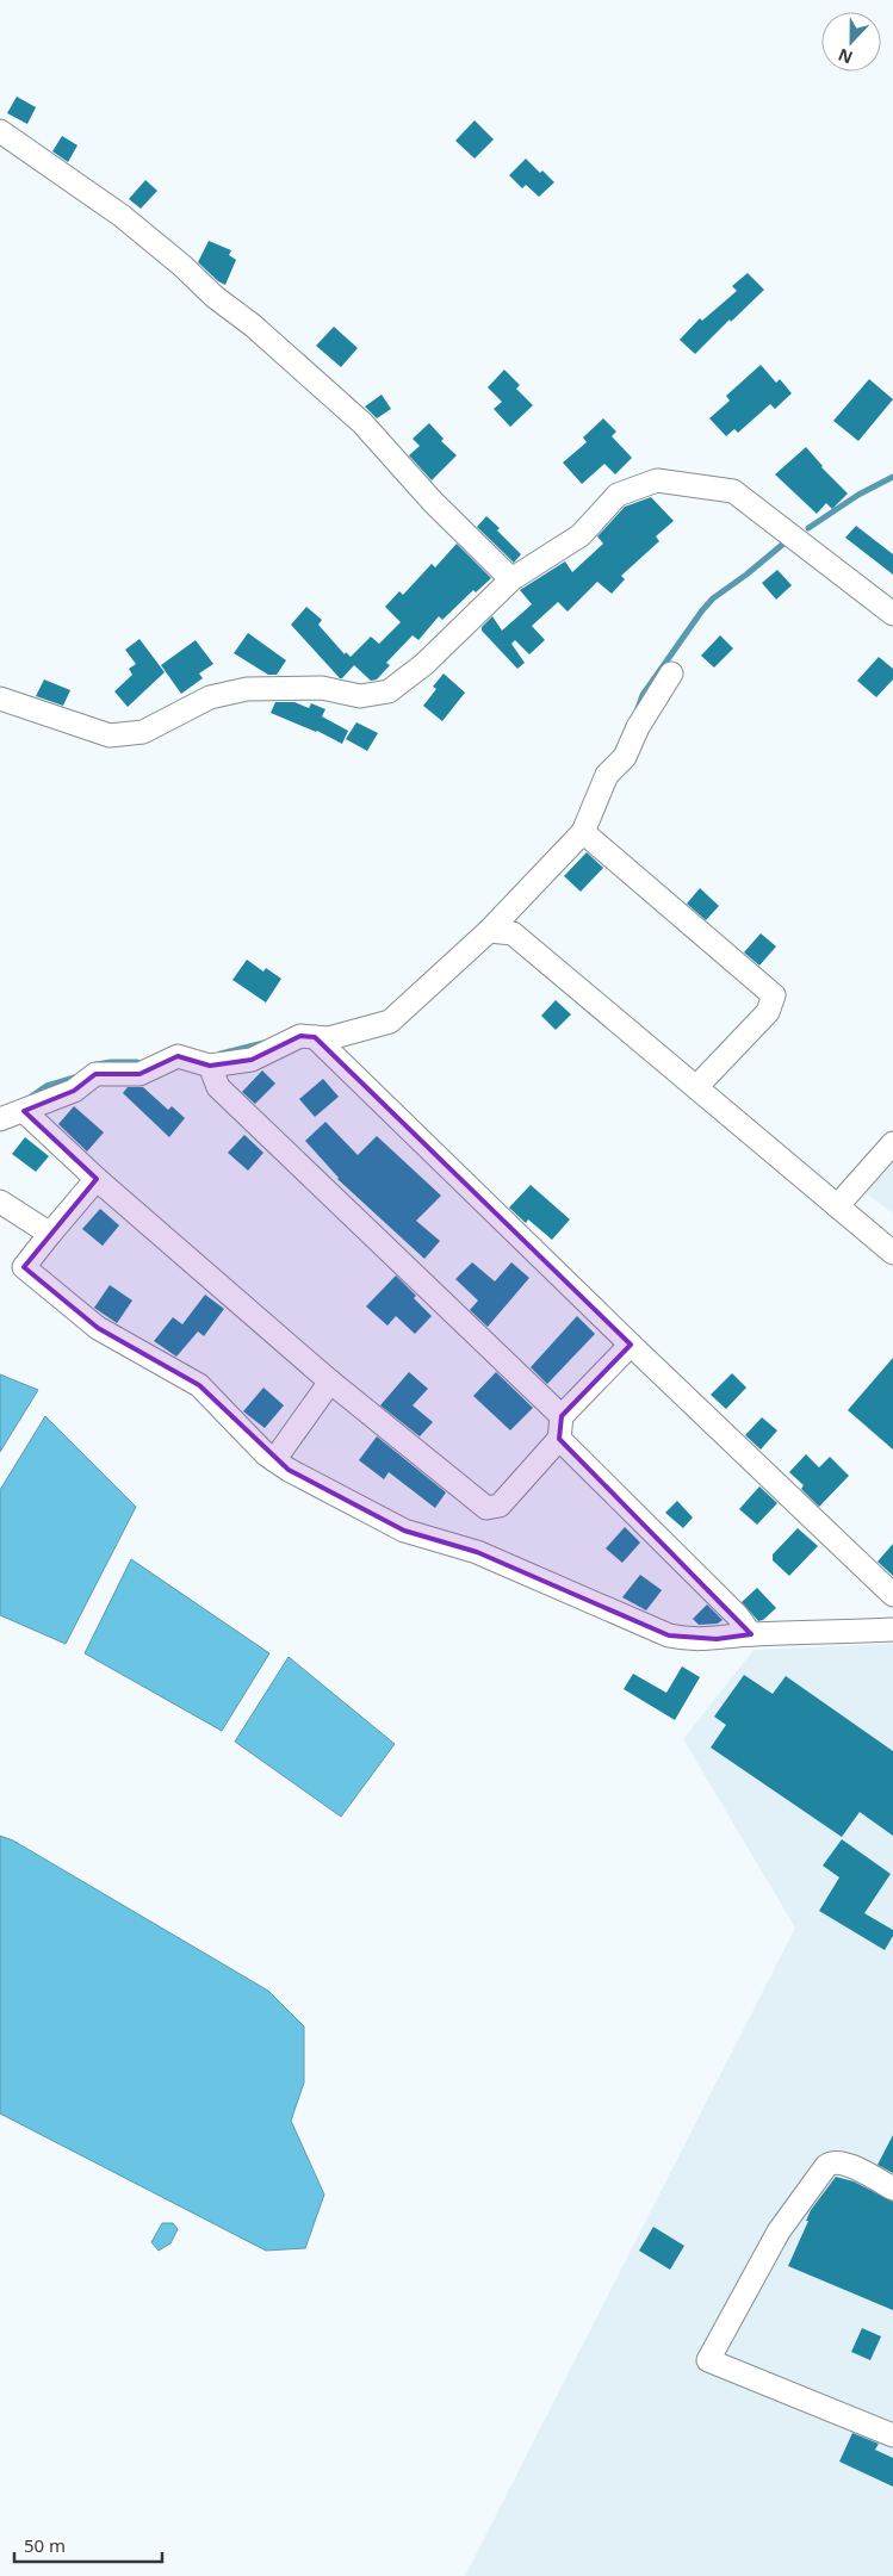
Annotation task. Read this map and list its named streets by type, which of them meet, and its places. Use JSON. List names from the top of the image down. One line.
{"scale_bar":"50 m","north":"bottom"}
